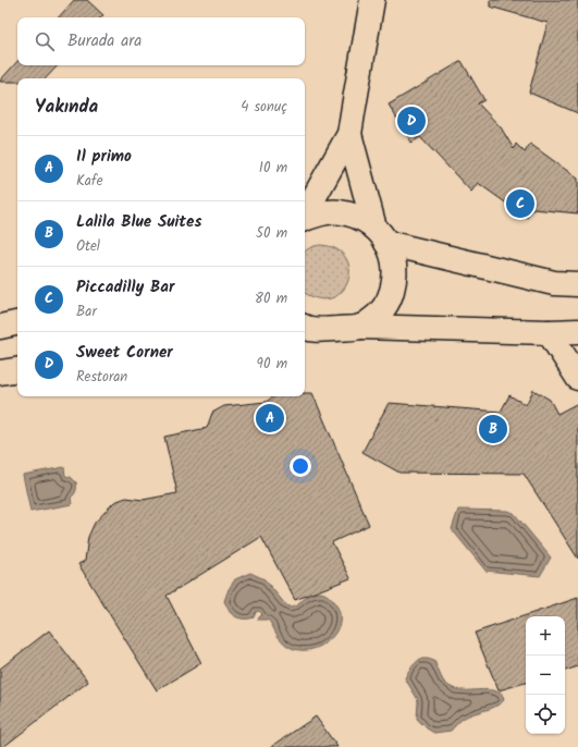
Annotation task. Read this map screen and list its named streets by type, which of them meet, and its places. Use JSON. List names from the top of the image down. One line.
{"page":{"search":"Burada ara","heading":["Yakında","4 sonuç"],"pins":["D","C","A","B"],"list":[{"mark":"A","name":"Il primo","note":"Kafe","value":"10 m"},{"mark":"B","name":"Lalila Blue Suites","note":"Otel","value":"50 m"},{"mark":"C","name":"Piccadilly Bar","note":"Bar","value":"80 m"},{"mark":"D","name":"Sweet Corner","note":"Restoran","value":"90 m"}],"map_buttons":["+","−"]}}
